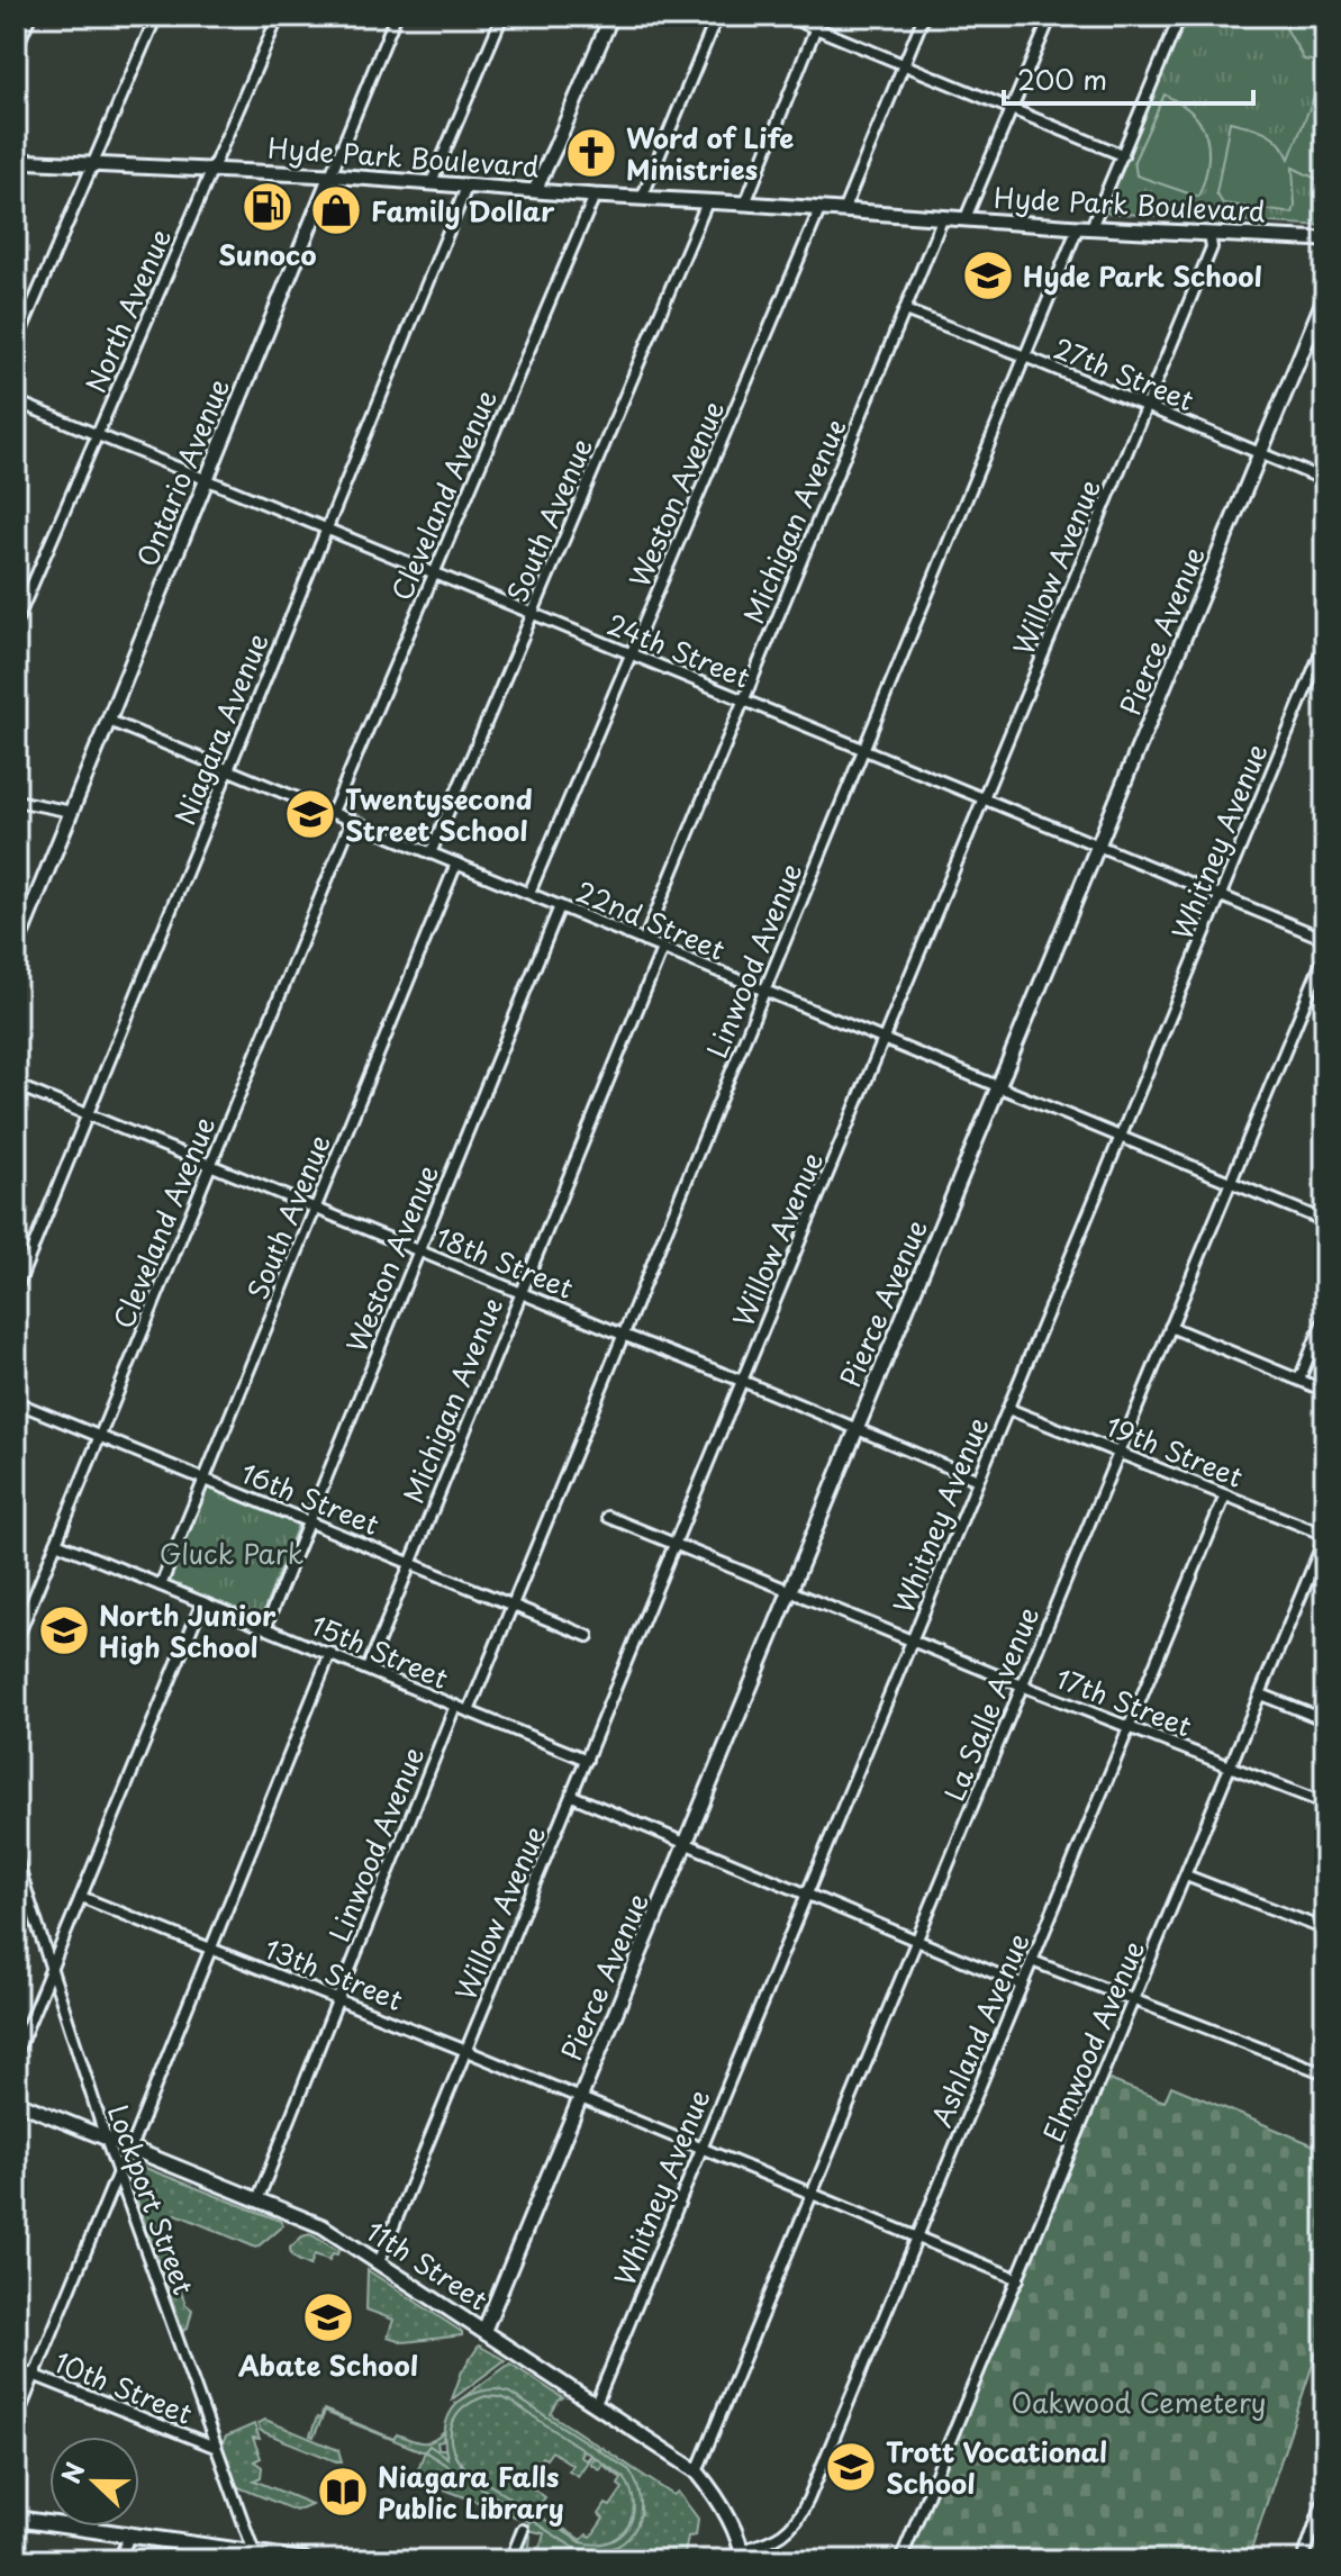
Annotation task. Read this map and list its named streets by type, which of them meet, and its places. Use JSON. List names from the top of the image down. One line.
{"streets":{"street":["Hyde Park Boulevard","North Avenue","27th Street","Ontario Avenue","Weston Avenue","Cleveland Avenue","South Avenue","Michigan Avenue","Willow Avenue","Pierce Avenue","24th Street","Niagara Avenue","Whitney Avenue","22nd Street","Linwood Avenue","18th Street","19th Street","16th Street","15th Street","17th Street","La Salle Avenue","13th Street","Ashland Avenue","Elmwood Avenue","Lockport Street","11th Street","10th Street"]},"crossings":[["Hyde Park Boulevard","North Avenue"],["Hyde Park Boulevard","Ontario Avenue"],["Hyde Park Boulevard","Weston Avenue"],["Hyde Park Boulevard","Cleveland Avenue"],["Hyde Park Boulevard","South Avenue"],["Hyde Park Boulevard","Michigan Avenue"],["Hyde Park Boulevard","Willow Avenue"],["Hyde Park Boulevard","Niagara Avenue"],["Hyde Park Boulevard","Linwood Avenue"],["North Avenue","24th Street"],["27th Street","Michigan Avenue"],["27th Street","Willow Avenue"],["27th Street","Pierce Avenue"],["27th Street","Linwood Avenue"],["Ontario Avenue","24th Street"],["Ontario Avenue","22nd Street"],["Weston Avenue","24th Street"],["Weston Avenue","22nd Street"],["Weston Avenue","18th Street"],["Weston Avenue","16th Street"],["Weston Avenue","15th Street"],["Cleveland Avenue","24th Street"],["Cleveland Avenue","22nd Street"],["Cleveland Avenue","18th Street"],["Cleveland Avenue","16th Street"],["Cleveland Avenue","15th Street"],["South Avenue","24th Street"],["South Avenue","22nd Street"],["South Avenue","18th Street"],["South Avenue","16th Street"],["South Avenue","15th Street"],["Michigan Avenue","24th Street"],["Michigan Avenue","22nd Street"],["Michigan Avenue","18th Street"],["Michigan Avenue","16th Street"],["Michigan Avenue","15th Street"],["Willow Avenue","24th Street"],["Willow Avenue","22nd Street"],["Willow Avenue","18th Street"],["Willow Avenue","15th Street"],["Willow Avenue","17th Street"],["Willow Avenue","13th Street"],["Willow Avenue","11th Street"],["Pierce Avenue","24th Street"],["Pierce Avenue","22nd Street"],["Pierce Avenue","18th Street"],["Pierce Avenue","17th Street"],["Pierce Avenue","13th Street"],["Pierce Avenue","11th Street"],["24th Street","Niagara Avenue"],["24th Street","Whitney Avenue"],["24th Street","Linwood Avenue"],["Niagara Avenue","22nd Street"],["Niagara Avenue","18th Street"],["Whitney Avenue","22nd Street"],["Whitney Avenue","18th Street"],["Whitney Avenue","19th Street"],["Whitney Avenue","17th Street"],["Whitney Avenue","13th Street"],["Whitney Avenue","11th Street"],["22nd Street","Linwood Avenue"],["22nd Street","La Salle Avenue"],["Linwood Avenue","18th Street"],["Linwood Avenue","16th Street"],["Linwood Avenue","15th Street"],["Linwood Avenue","13th Street"],["Linwood Avenue","11th Street"],["19th Street","La Salle Avenue"],["19th Street","Ashland Avenue"],["19th Street","Elmwood Avenue"],["17th Street","La Salle Avenue"],["17th Street","Ashland Avenue"],["17th Street","Elmwood Avenue"],["La Salle Avenue","13th Street"],["La Salle Avenue","11th Street"],["13th Street","Ashland Avenue"],["13th Street","Elmwood Avenue"],["Ashland Avenue","11th Street"],["Lockport Street","11th Street"],["Lockport Street","10th Street"]],"parks":["Gluck Park","Oakwood Cemetery"],"places":{"church":["Word of Life Ministries"],"fuel station":["Sunoco"],"shop":["Family Dollar"],"school or university":["Hyde Park School","Twentysecond Street School","North Junior High School","Abate School","Trott Vocational School"],"library":["Niagara Falls Public Library"]},"scale_bar":"200 m","north":"left"}
